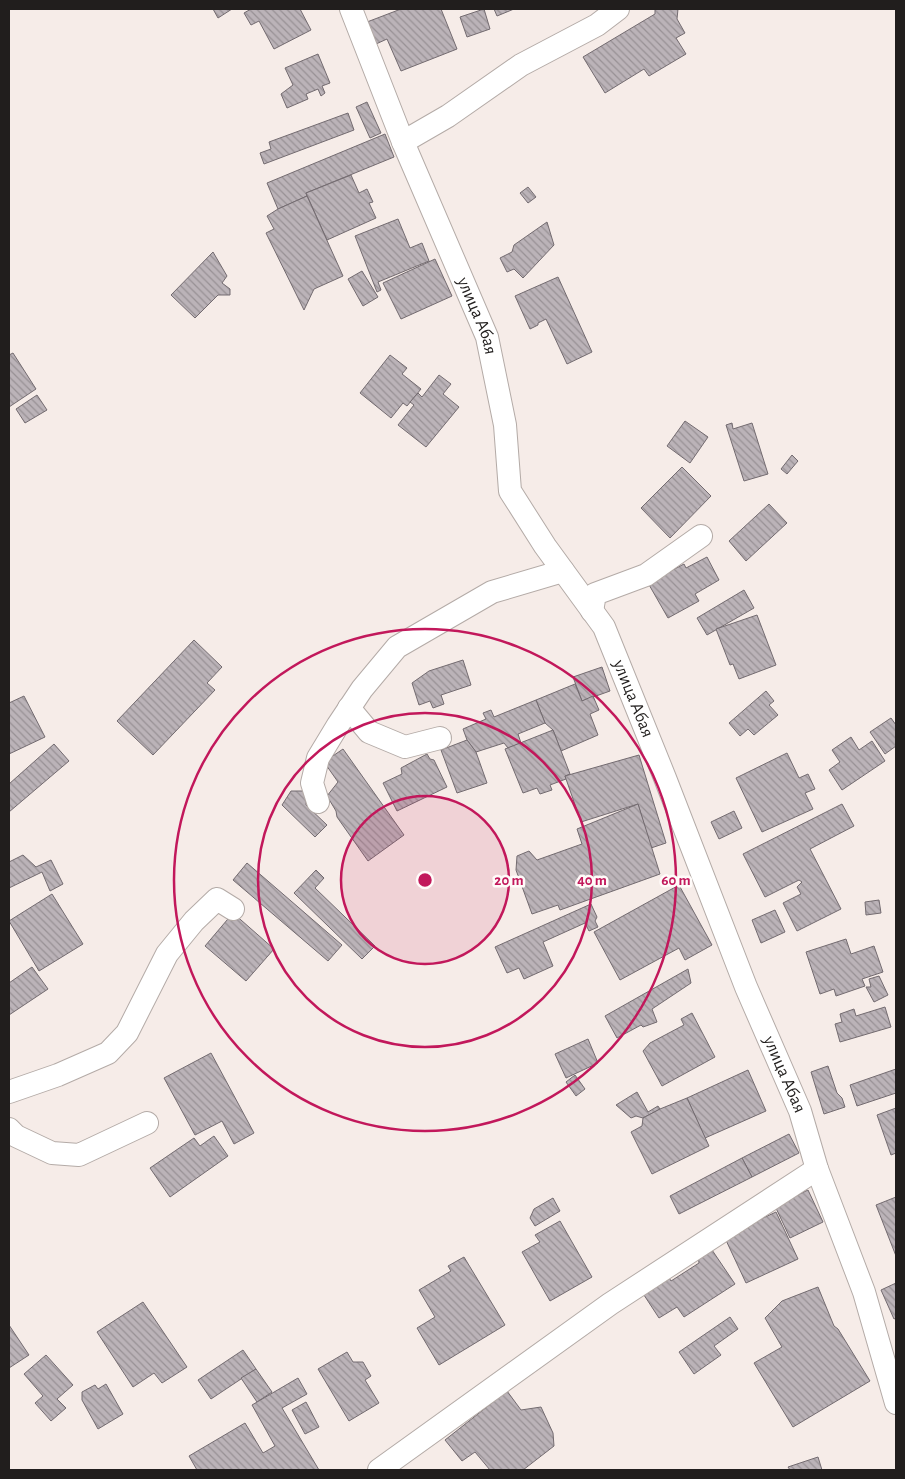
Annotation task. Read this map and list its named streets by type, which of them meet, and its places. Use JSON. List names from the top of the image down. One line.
{"streets":{"street":["улица Абая"]},"rings":["20 m","40 m","60 m"]}
